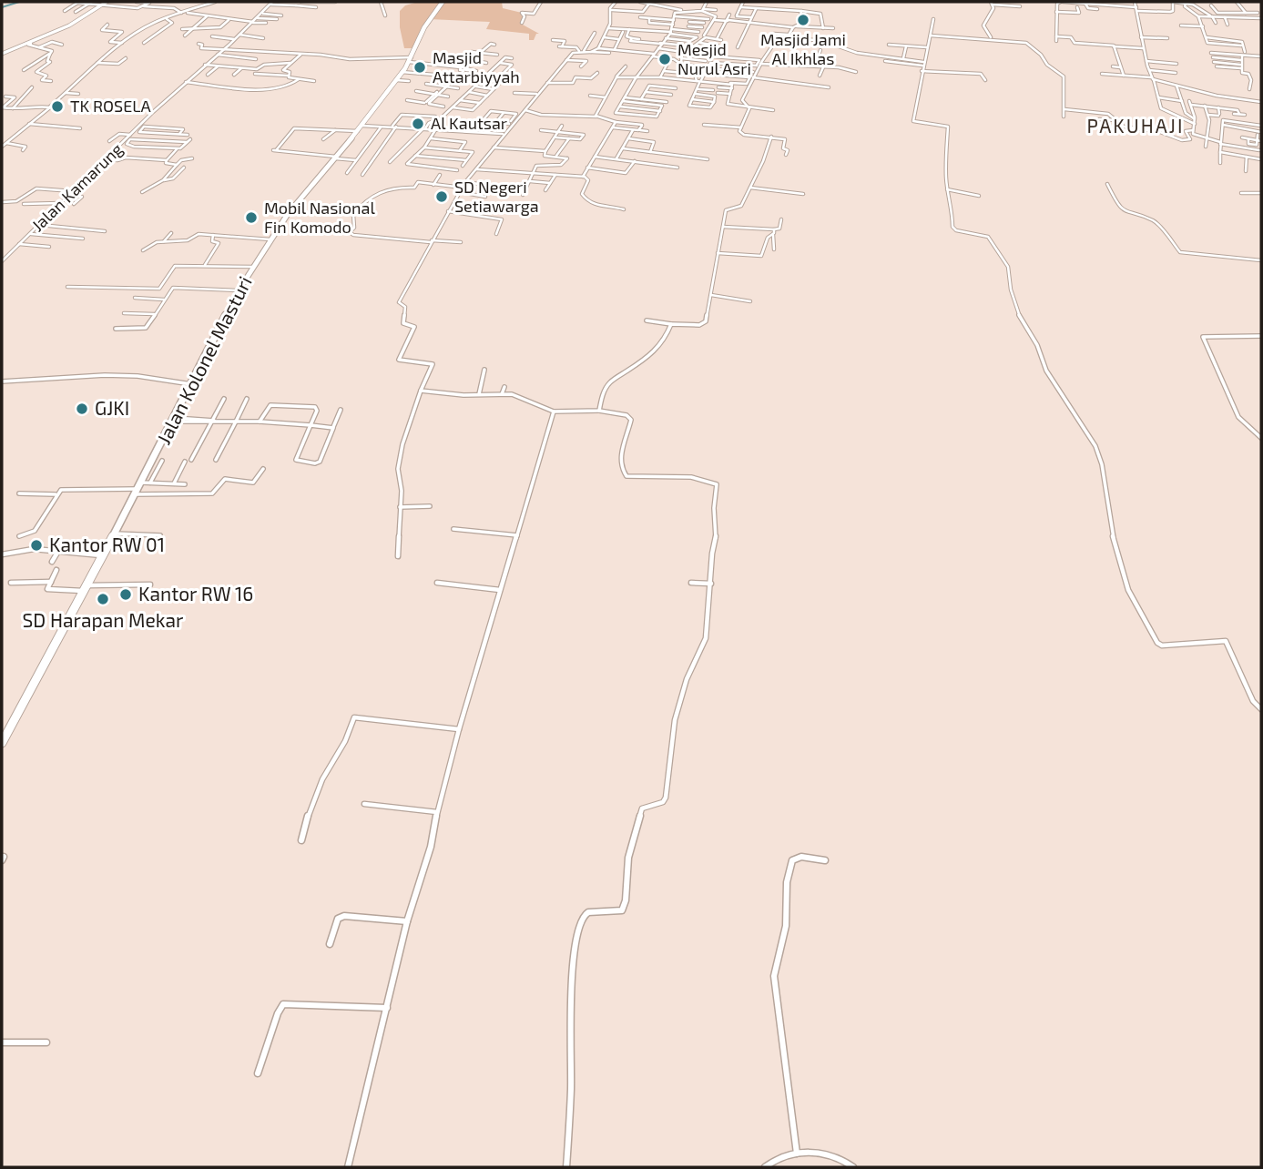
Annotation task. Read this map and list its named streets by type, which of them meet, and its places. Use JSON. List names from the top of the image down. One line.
{"streets":{"main road":["Jalan Kolonel Masturi"],"street":["Jalan Kamarung"]},"districts":["PAKUHAJI"],"places":["Masjid Jami Al Ikhlas","Mesjid Nurul Asri","Masjid Attarbiyyah","TK ROSELA","Al Kautsar","SD Negeri Setiawarga","Mobil Nasional Fin Komodo","GJKI","Kantor RW 01","Kantor RW 16","SD Harapan Mekar"]}
